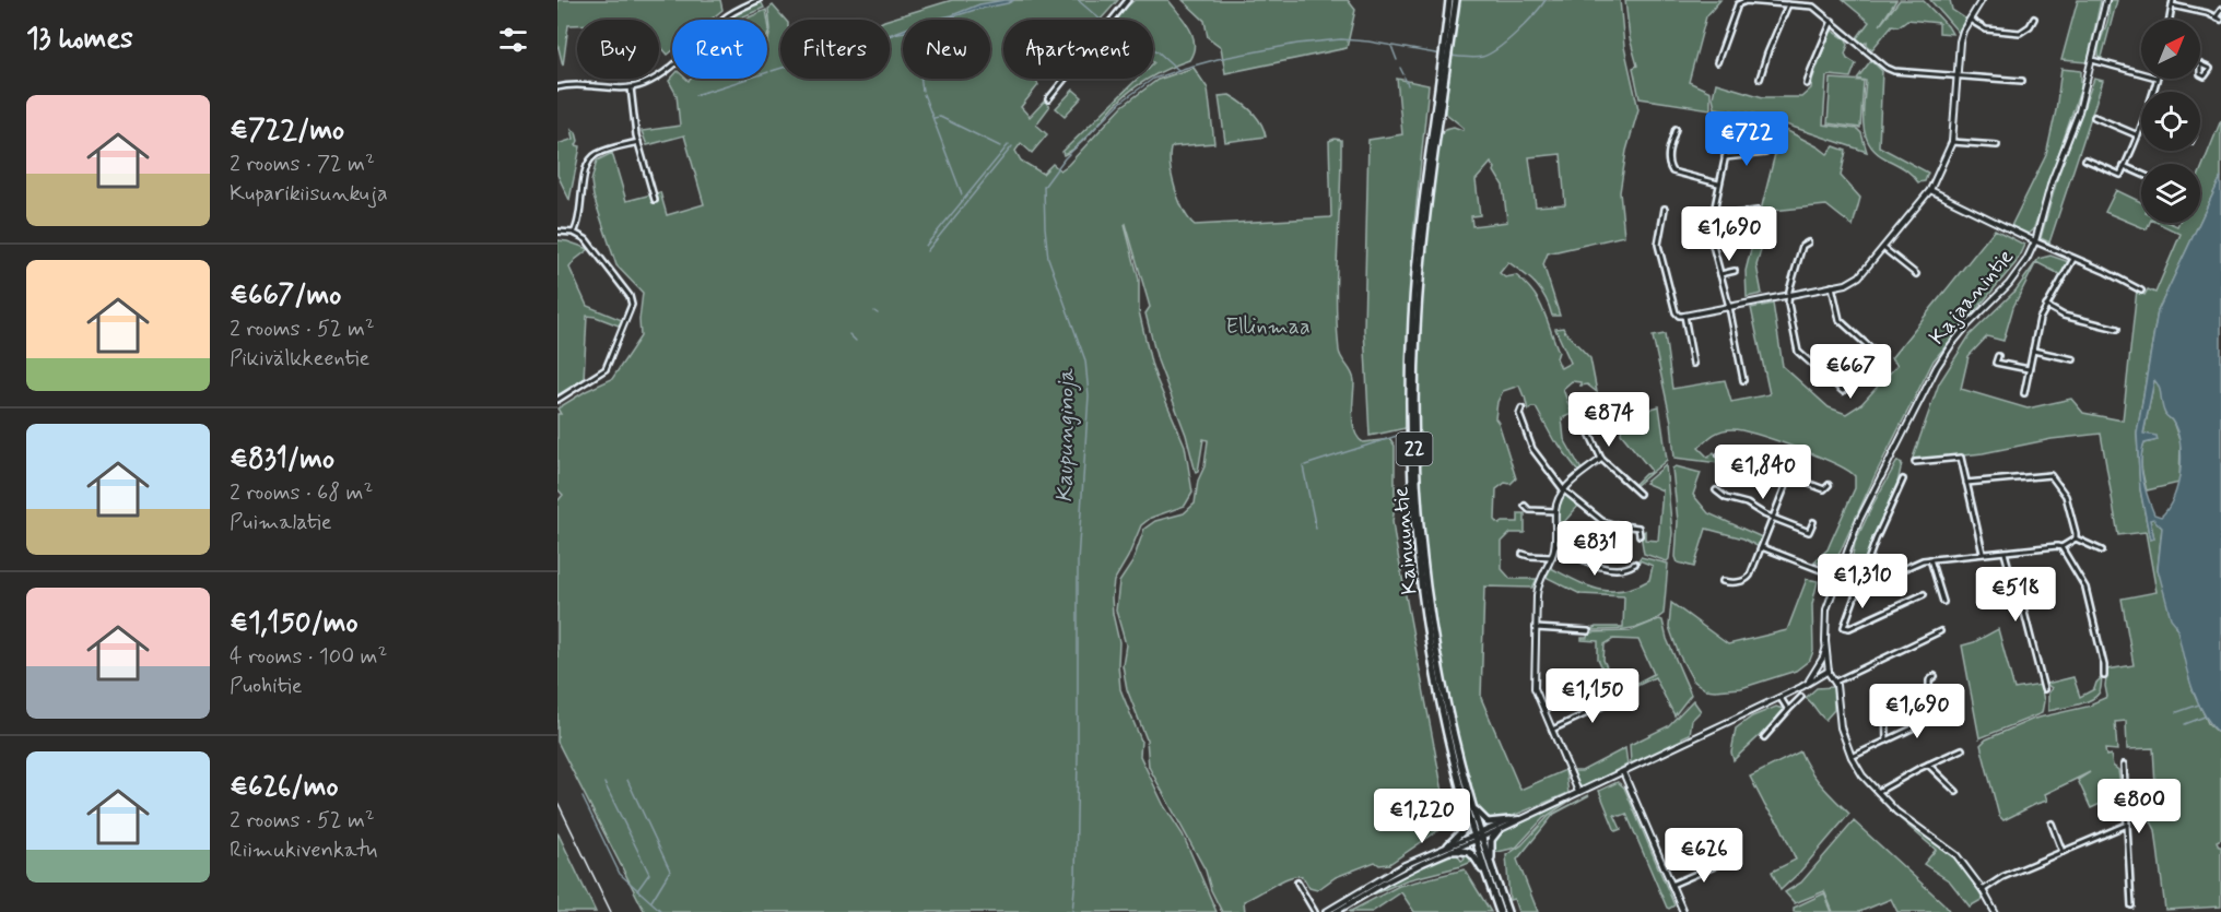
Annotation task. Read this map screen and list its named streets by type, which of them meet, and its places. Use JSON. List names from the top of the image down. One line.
{"streets":{"highway":["22","Kainuuntie"],"main road":["Kajaanintie"]},"water":["Kaupunginoja"],"parks":["Ellinmaa"],"north":"top right","page":{"heading":"13 homes","chip":["Buy","Rent","Filters","New","Apartment"],"list":[{"name":"€722/mo","note":"2 rooms · 72 m² · Kuparikiisunkuja"},{"name":"€667/mo","note":"2 rooms · 52 m² · Pikivälkkeentie"},{"name":"€831/mo","note":"2 rooms · 68 m² · Puimalatie"},{"name":"€1,150/mo","note":"4 rooms · 100 m² · Puohitie"},{"name":"€626/mo","note":"2 rooms · 52 m² · Riimukivenkatu"}],"price":["€722","€1,690","€667","€874","€1,840","€831","€1,310","€518","€1,150","€1,690","€800","€1,220","€626"]}}
